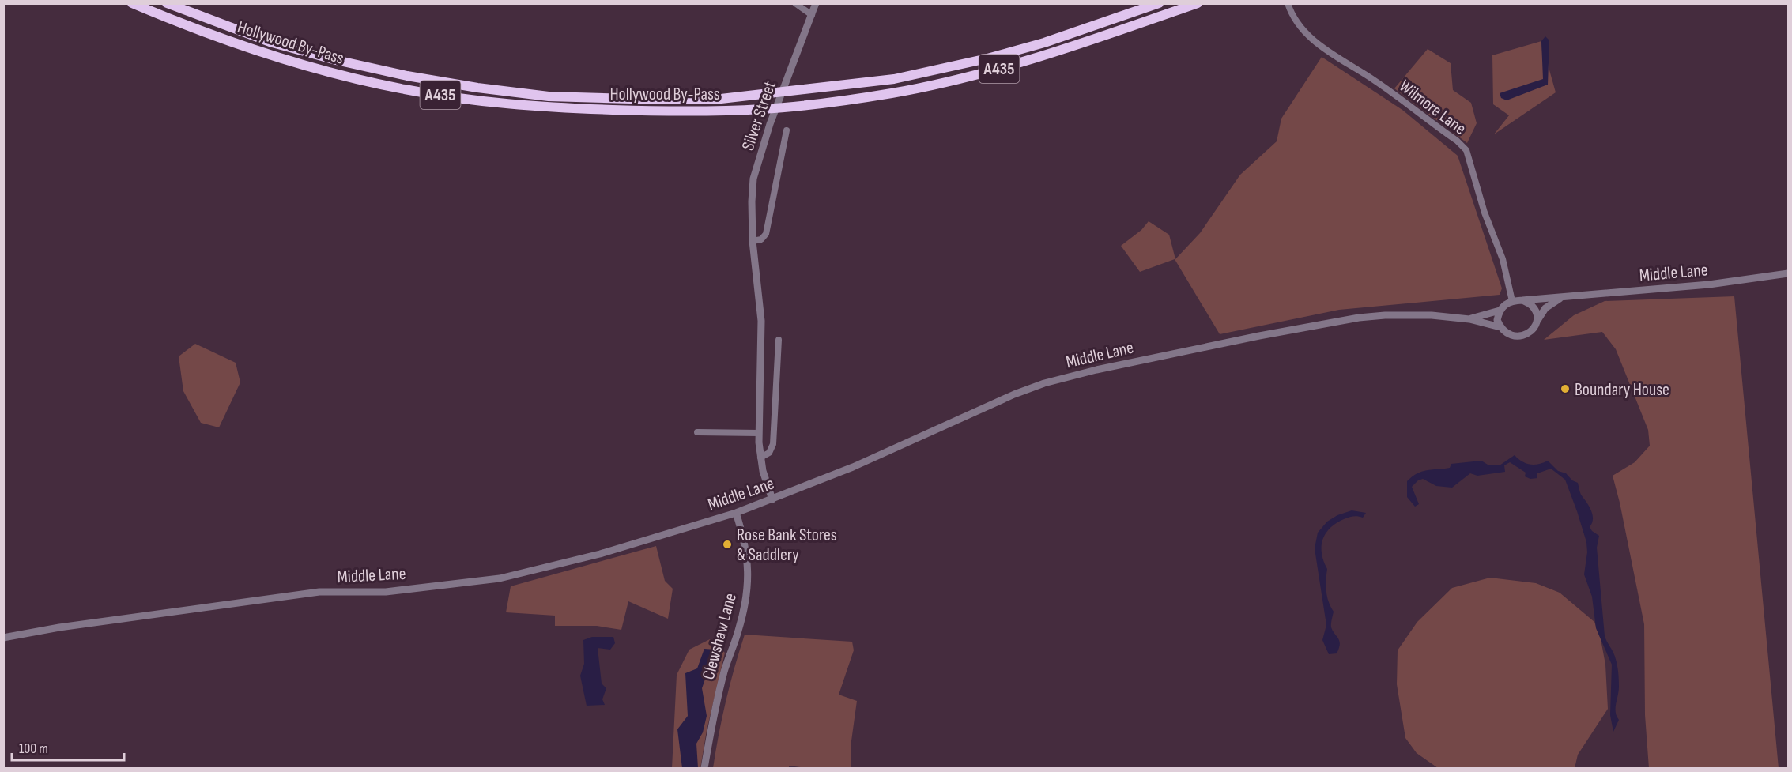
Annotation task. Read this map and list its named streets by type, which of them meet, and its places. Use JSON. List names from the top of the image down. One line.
{"streets":{"highway":["Hollywood By-Pass","A435"],"street":["Wilmore Lane","Silver Street","Middle Lane","Clewshaw Lane"]},"crossings":[["Wilmore Lane","Middle Lane"],["Silver Street","Middle Lane"],["Middle Lane","Clewshaw Lane"]],"places":["Boundary House","Rose Bank Stores & Saddlery"],"scale_bar":"100 m"}
